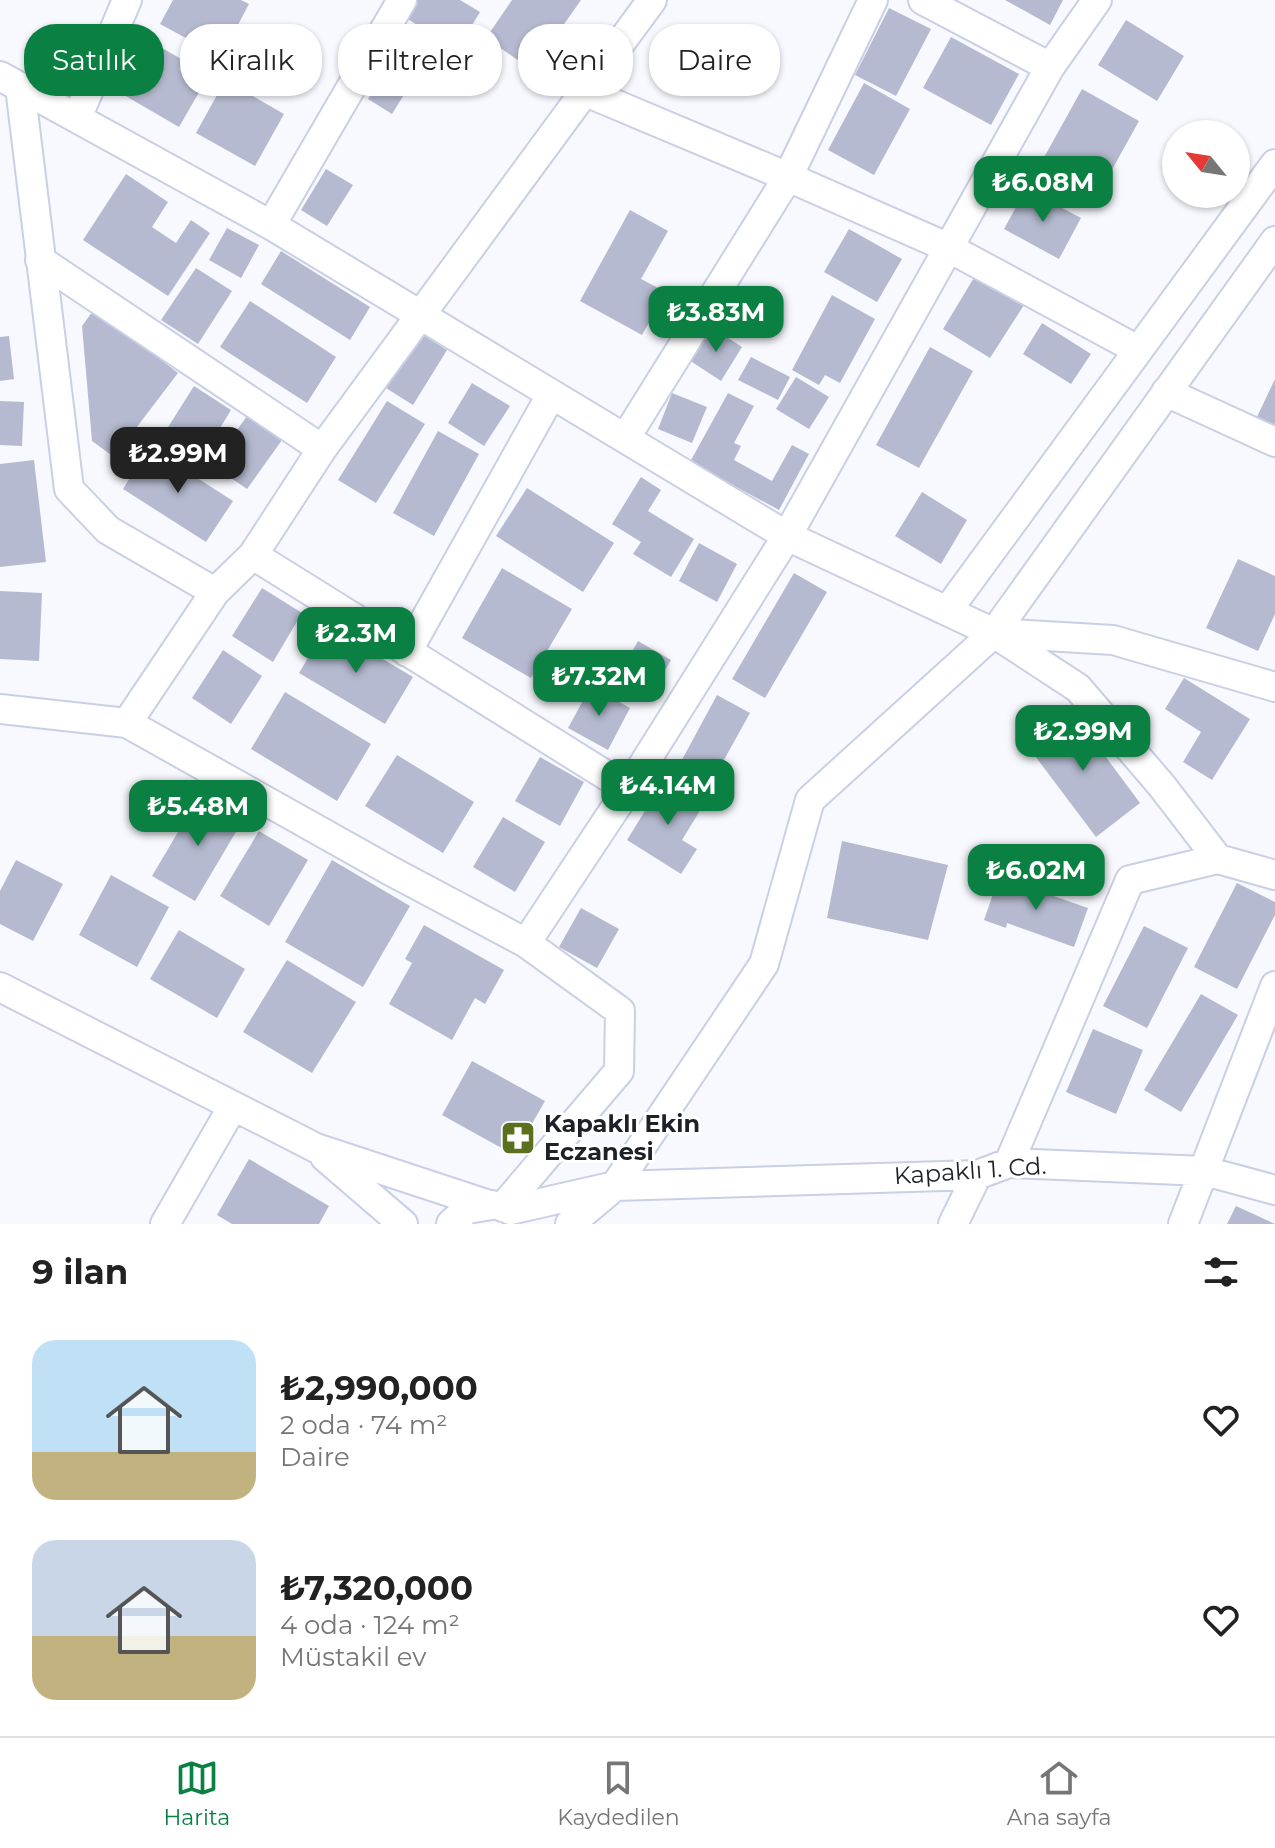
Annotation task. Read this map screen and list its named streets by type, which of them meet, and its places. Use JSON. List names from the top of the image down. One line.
{"streets":{"street":["Kapaklı 1. Cd."]},"places":{"pharmacy":["Kapaklı Ekin Eczanesi"]},"north":"top left","page":{"chip":["Satılık","Kiralık","Filtreler","Yeni","Daire"],"price":["₺6.08M","₺3.83M","₺2.99M","₺2.3M","₺7.32M","₺2.99M","₺4.14M","₺5.48M","₺6.02M"],"heading":"9 ilan","list":[{"name":"₺2,990,000","note":"2 oda · 74 m² · Daire"},{"name":"₺7,320,000","note":"4 oda · 124 m² · Müstakil ev"}],"tabs":["Harita","Kaydedilen","Ana sayfa"]}}
